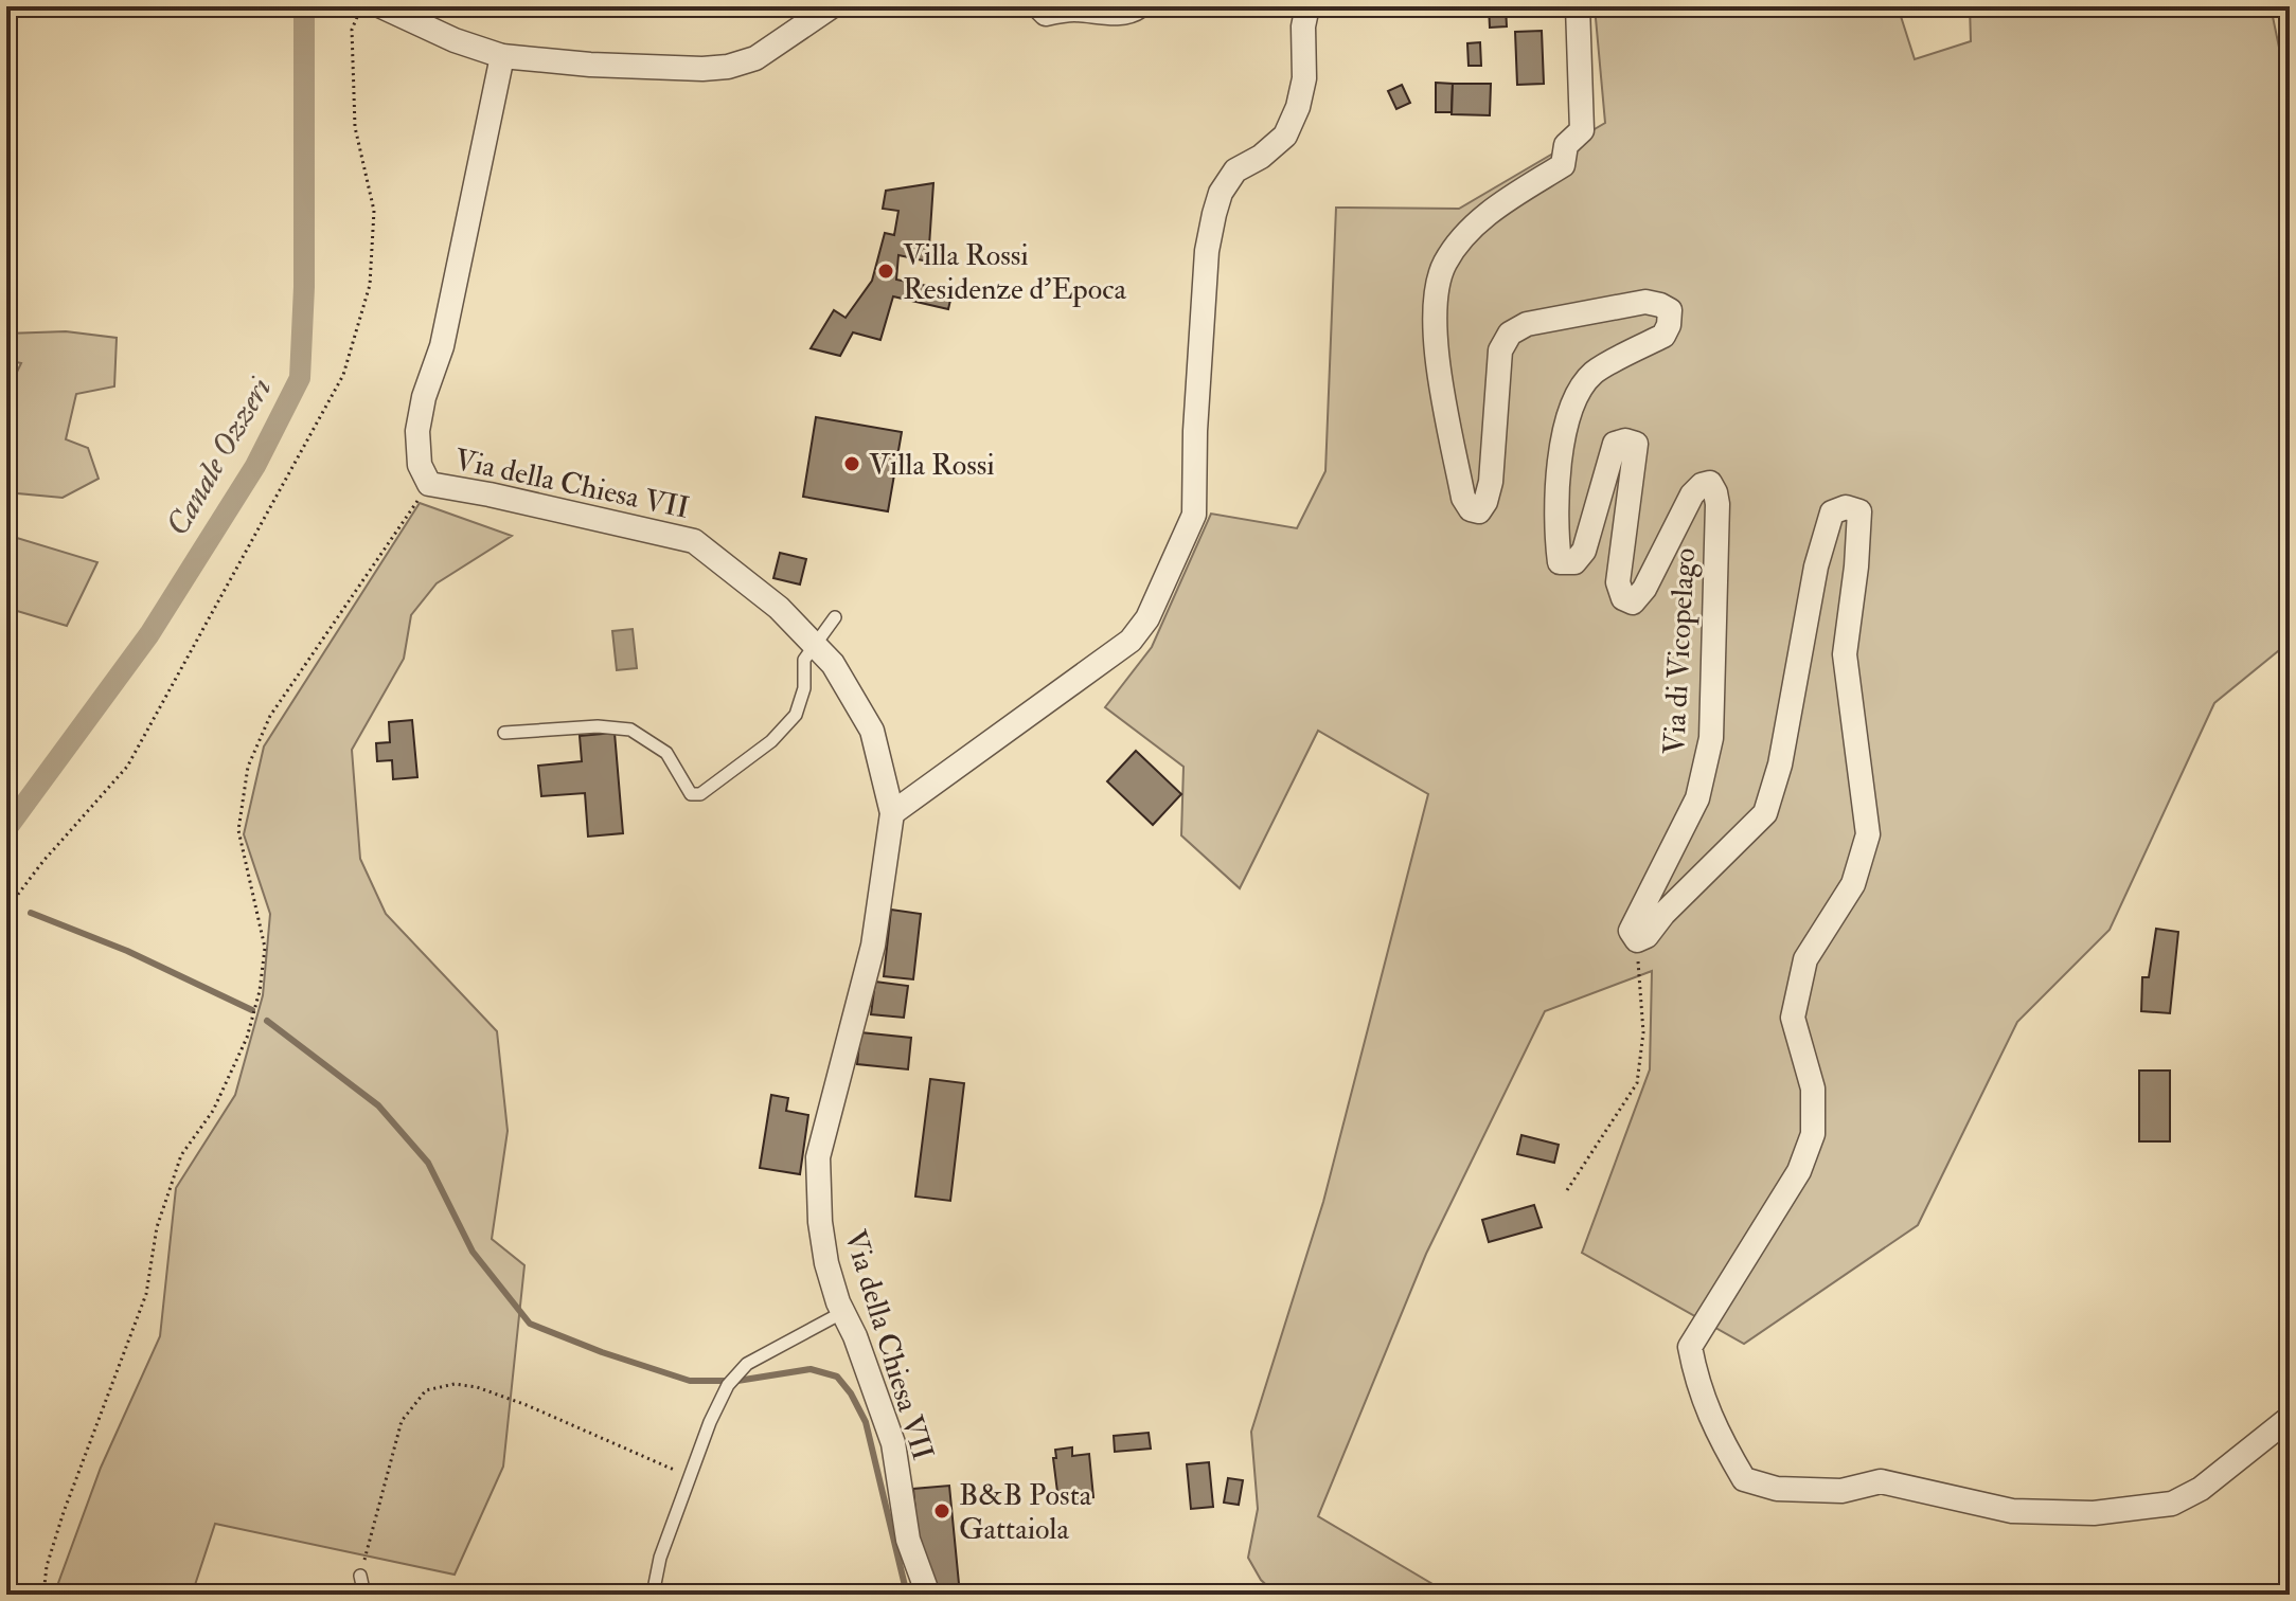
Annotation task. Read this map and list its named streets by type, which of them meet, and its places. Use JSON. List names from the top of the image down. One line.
{"streets":{"street":["Via della Chiesa VII","Via di Vicopelago"]},"water":["Canale Ozzeri"],"places":["Villa Rossi Residenze d'Epoca","Villa Rossi","B&B Posta Gattaiola"]}
